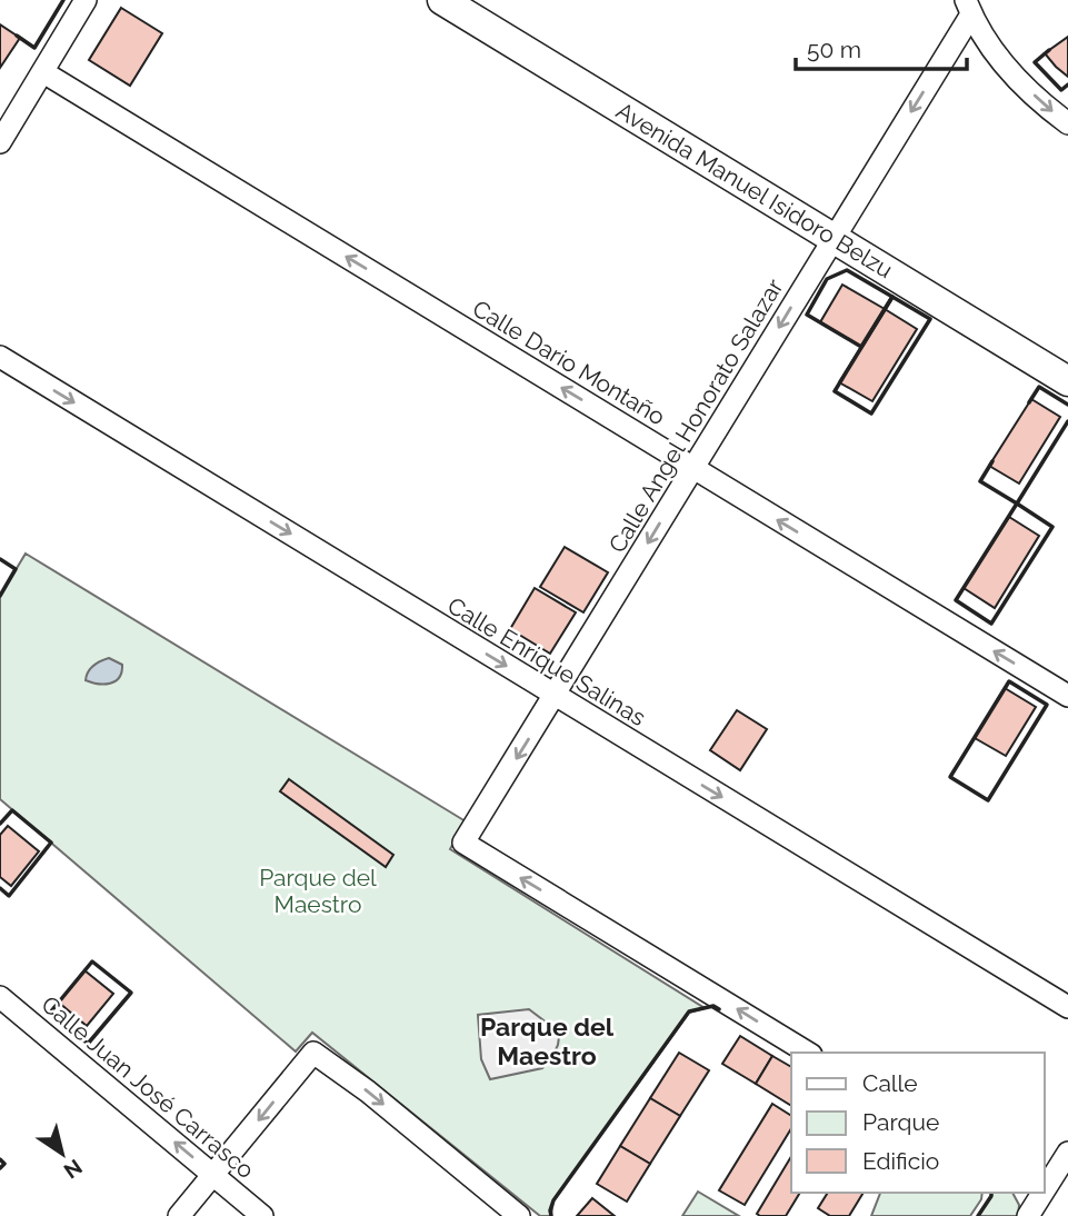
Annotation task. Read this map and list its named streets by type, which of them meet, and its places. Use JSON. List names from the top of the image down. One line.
{"streets":{"main road":["Avenida Manuel Isidoro Belzu"],"street":["Calle Dario Montaño","Calle Angel Honorato Salazar","Calle Enrique Salinas","Calle Juan José Carrasco"]},"crossings":[["Avenida Manuel Isidoro Belzu","Calle Angel Honorato Salazar"],["Calle Dario Montaño","Calle Angel Honorato Salazar"],["Calle Angel Honorato Salazar","Calle Enrique Salinas"]],"one_way":["Calle Dario Montaño","Calle Angel Honorato Salazar","Calle Enrique Salinas","Calle Juan José Carrasco"],"districts":["Parque del Maestro"],"parks":["Parque del Maestro"],"legend":["Calle","Parque","Edificio"],"scale_bar":"50 m","north":"bottom right"}
